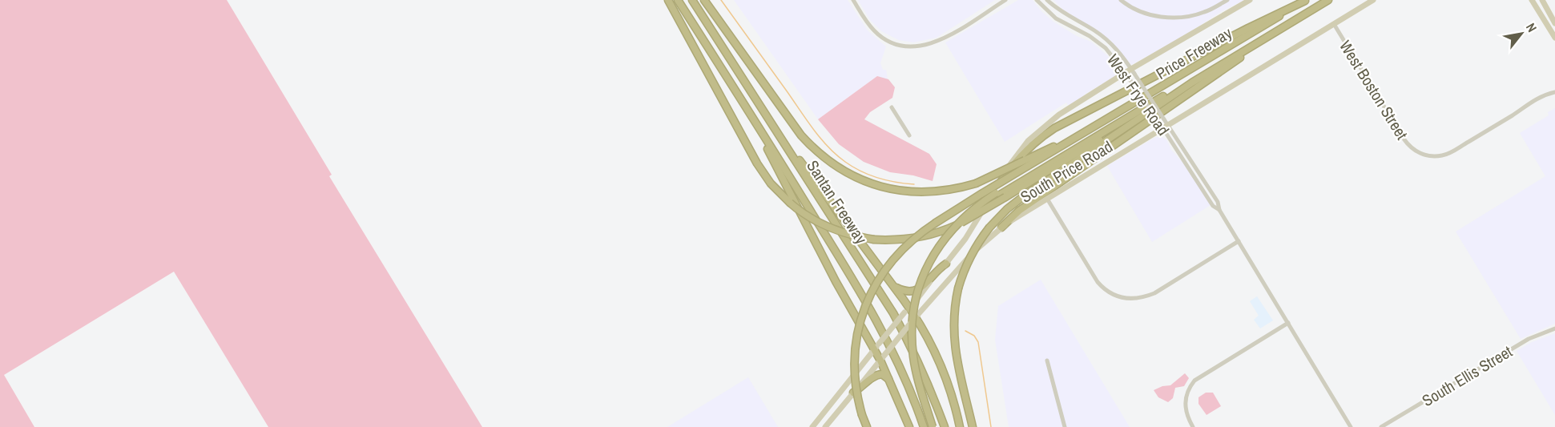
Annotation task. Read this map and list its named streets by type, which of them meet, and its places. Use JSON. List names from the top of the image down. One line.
{"streets":{"highway":["Price Freeway","Santan Freeway"],"main road":["South Price Road"],"street":["West Boston Street","West Frye Road","South Ellis Street"]},"crossings":[["West Boston Street","South Price Road"],["West Frye Road","South Price Road"]],"north":"top right"}
